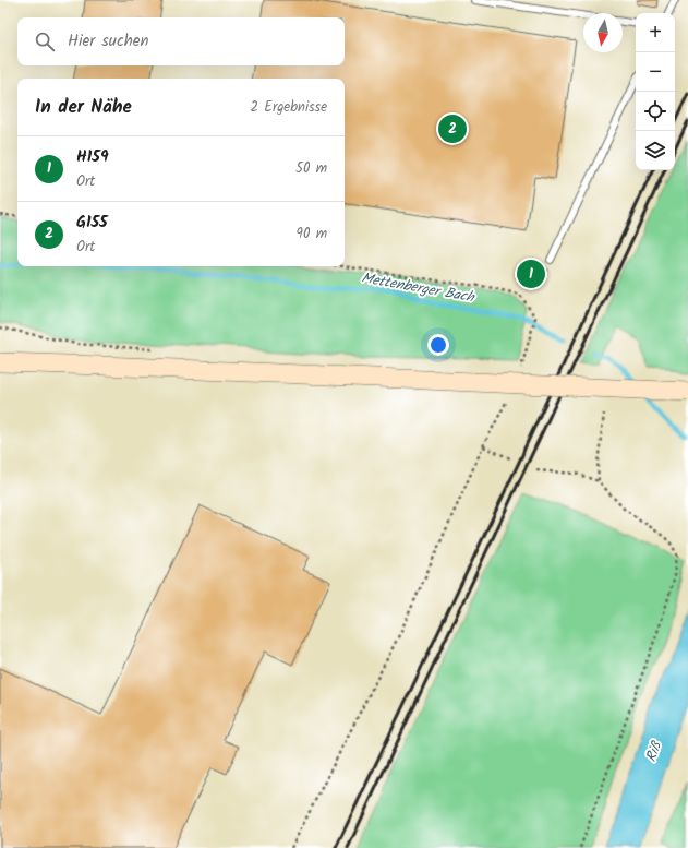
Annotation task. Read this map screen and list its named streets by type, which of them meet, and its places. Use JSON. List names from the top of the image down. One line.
{"water":["Mettenberger Bach","Riß"],"north":"bottom","page":{"map_buttons":["+","−"],"search":"Hier suchen","heading":["In der Nähe","2 Ergebnisse"],"pins":["2","1"],"list":[{"mark":"1","name":"H159","note":"Ort","value":"50 m"},{"mark":"2","name":"G155","note":"Ort","value":"90 m"}]}}
